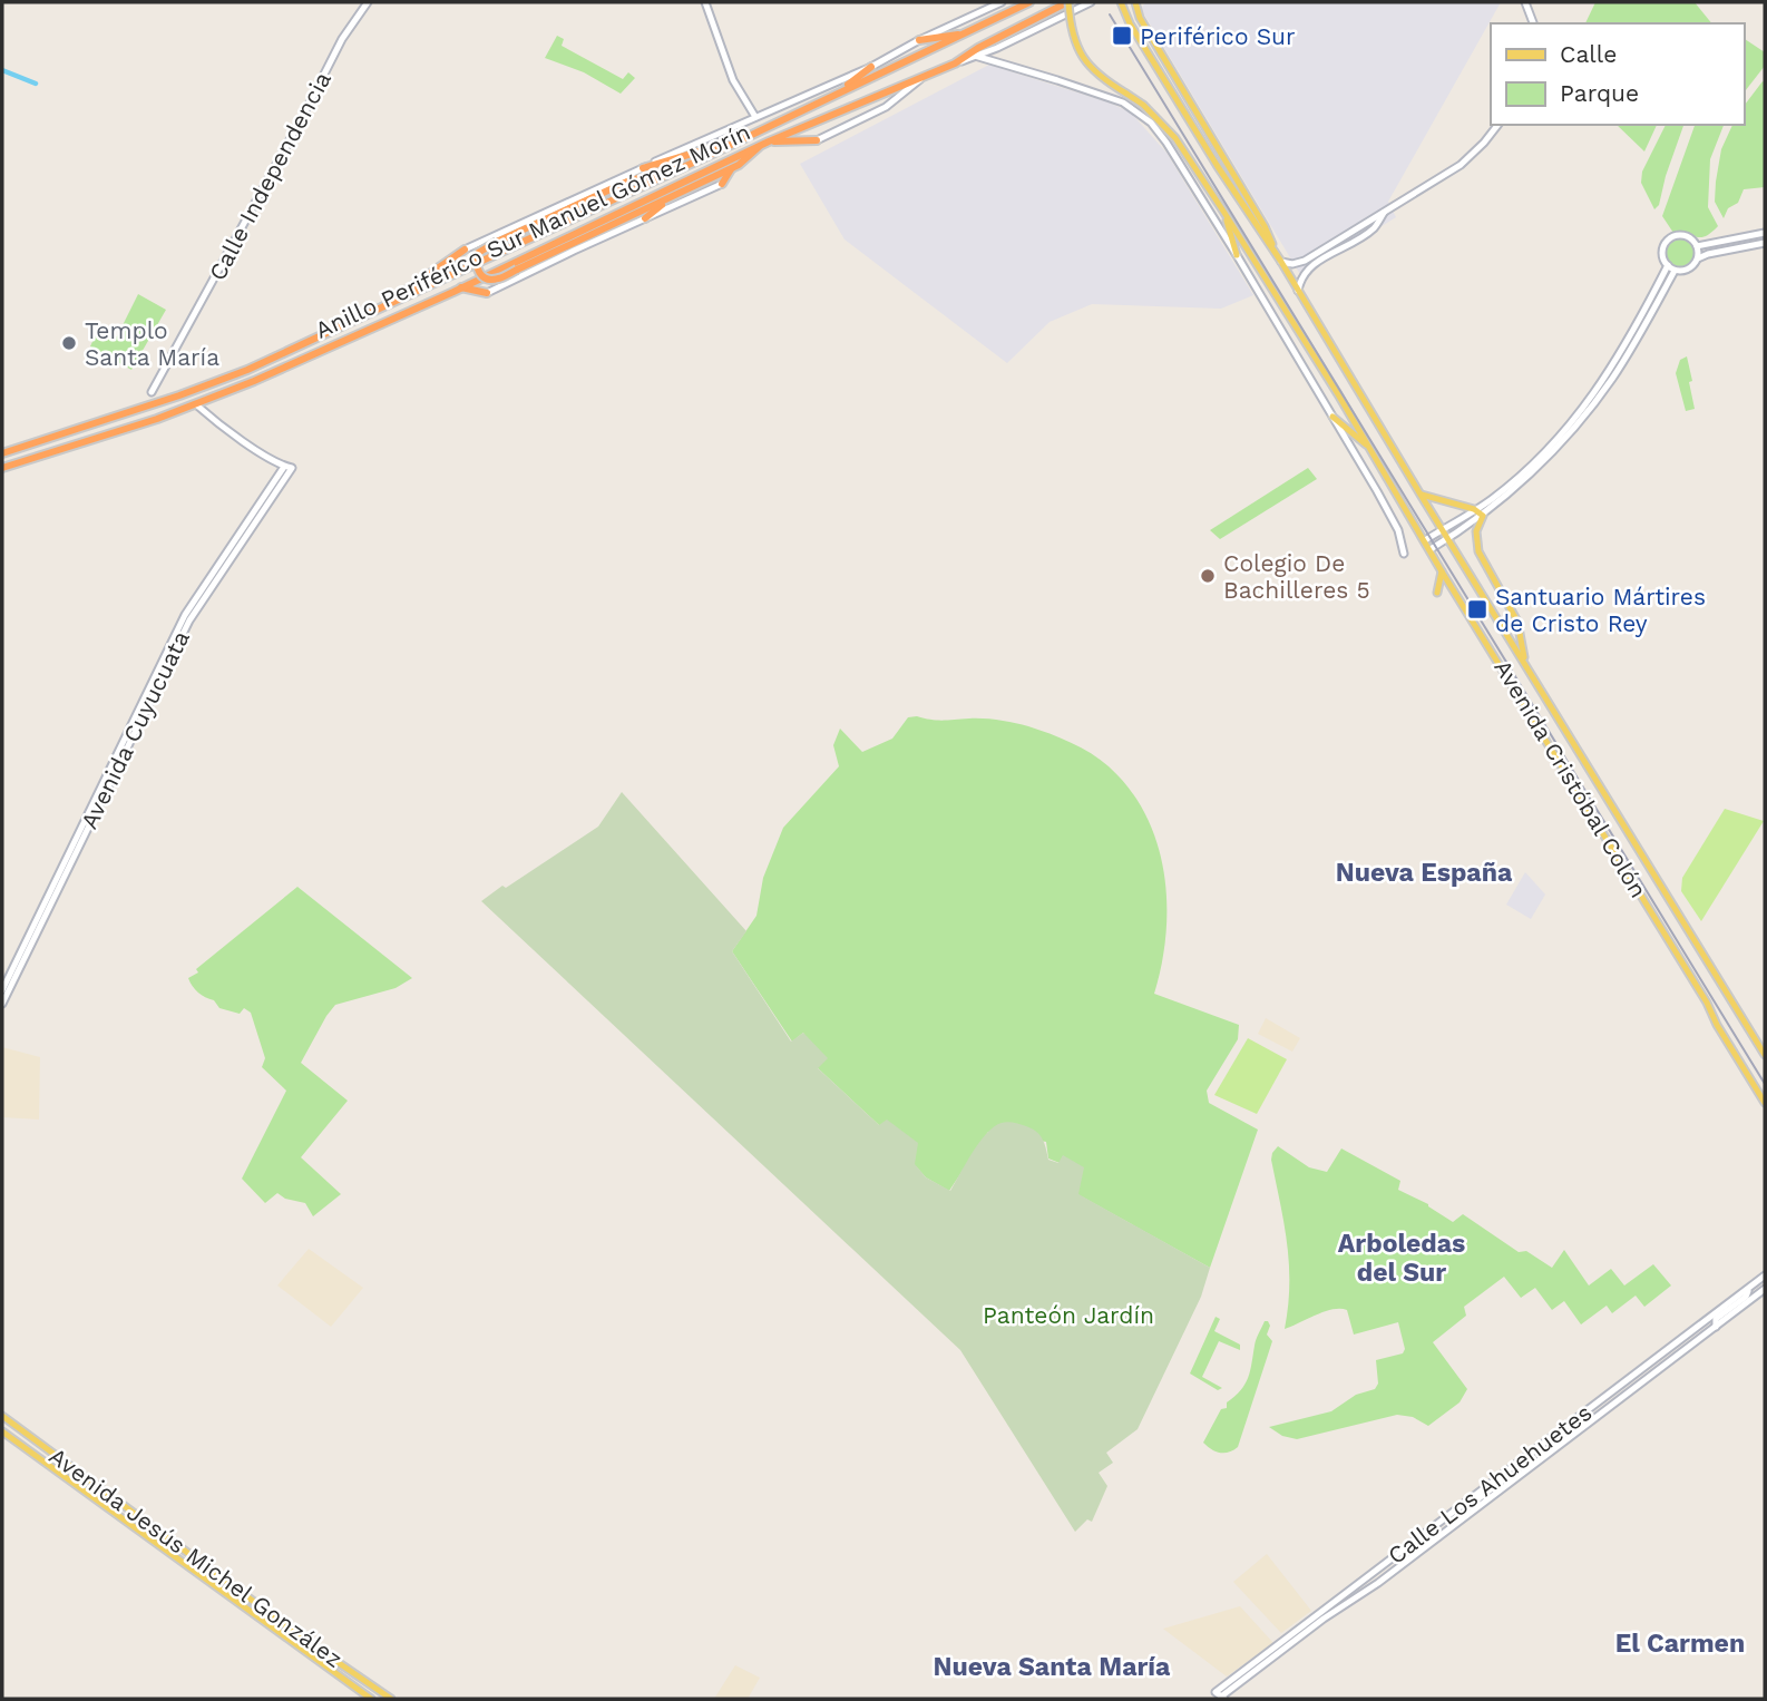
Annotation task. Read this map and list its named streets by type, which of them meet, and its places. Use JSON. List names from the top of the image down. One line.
{"streets":{"highway":["Anillo Periférico Sur Manuel Gómez Morín"],"main road":["Avenida Cristóbal Colón","Avenida Jesús Michel González"],"street":["Calle Independencia","Avenida Cuyucuata","Calle Los Ahuehuetes"]},"crossings":[["Anillo Periférico Sur Manuel Gómez Morín","Avenida Cuyucuata"],["Anillo Periférico Sur Manuel Gómez Morín","Avenida Cristóbal Colón"]],"districts":["Nueva España","Arboledas del Sur","El Carmen","Nueva Santa María"],"parks":["Panteón Jardín"],"places":{"transit":["Periférico Sur","Santuario Mártires de Cristo Rey"],"other":["Templo Santa María","Colegio De Bachilleres 5"]},"legend":["Calle","Parque"]}
